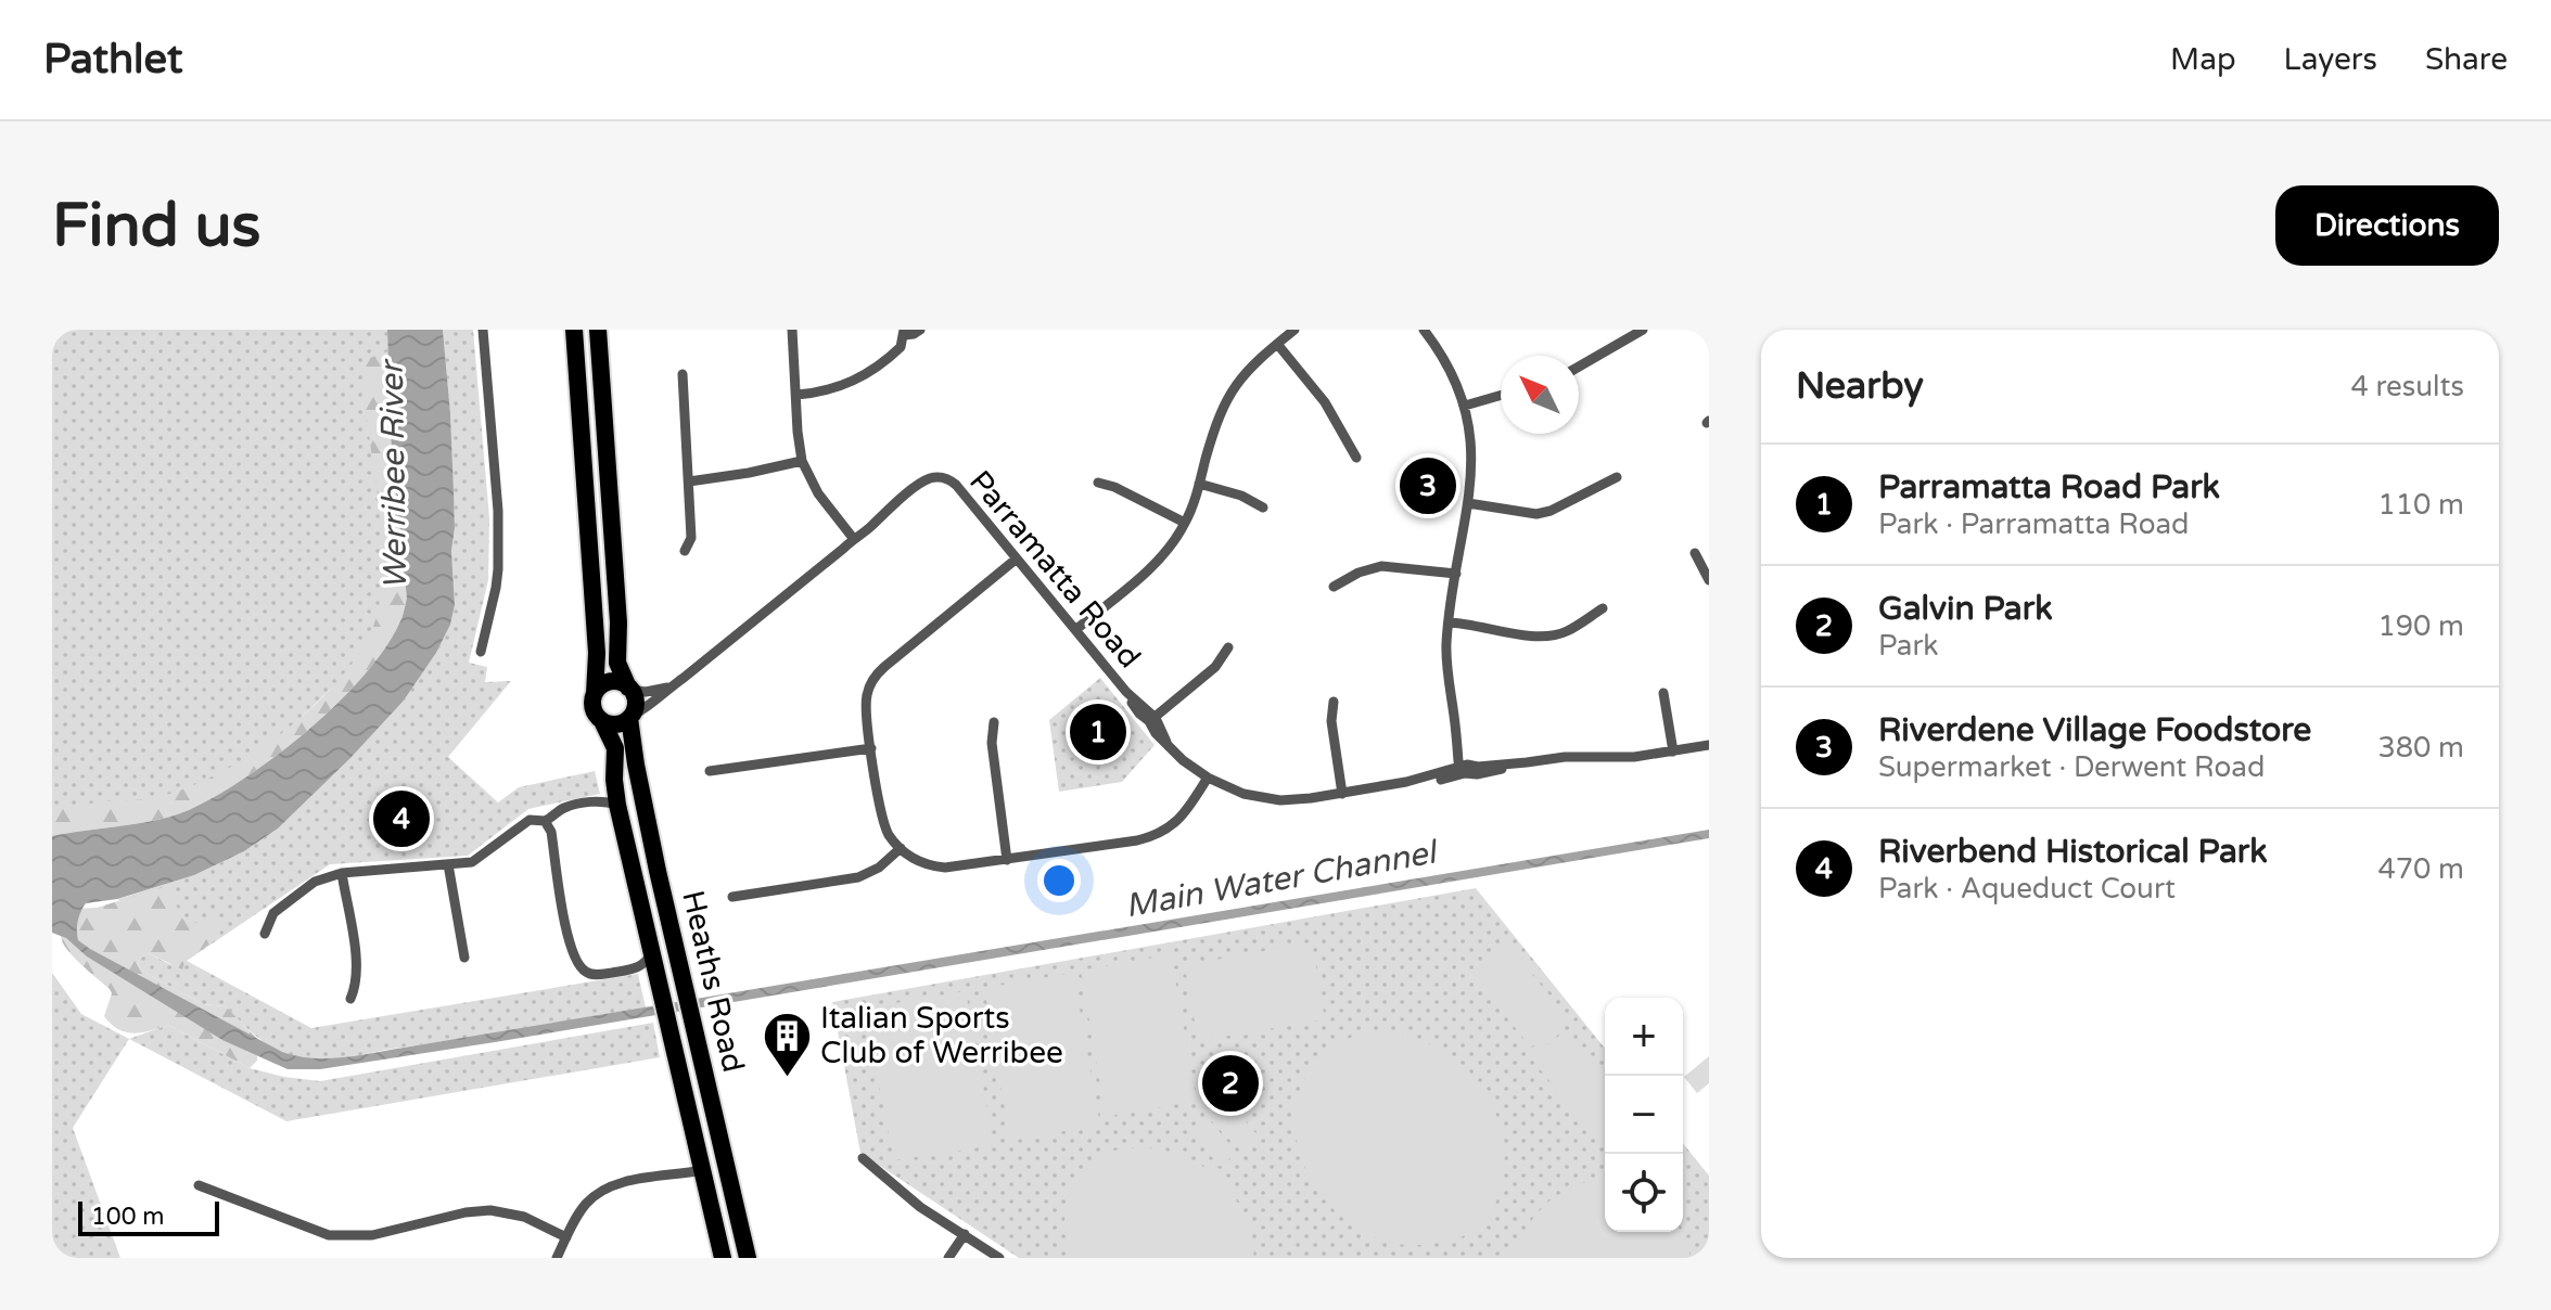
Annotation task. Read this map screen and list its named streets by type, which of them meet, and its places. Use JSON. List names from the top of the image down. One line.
{"streets":{"main road":["Heaths Road"],"street":["Parramatta Road"]},"water":["Werribee River","Main Water Channel"],"places":{"building":["Italian Sports Club of Werribee"]},"scale_bar":"100 m","north":"top left","page":{"header":"Pathlet","nav":["Map","Layers","Share"],"buttons":"Directions","title":"Find us","heading":["Nearby","4 results"],"list":[{"mark":"1","name":"Parramatta Road Park","note":"Park · Parramatta Road","value":"110 m"},{"mark":"2","name":"Galvin Park","note":"Park","value":"190 m"},{"mark":"3","name":"Riverdene Village Foodstore","note":"Supermarket · Derwent Road","value":"380 m"},{"mark":"4","name":"Riverbend Historical Park","note":"Park · Aqueduct Court","value":"470 m"}],"pins":["3","1","4","2"],"map_buttons":["+","−"],"scale":"100 m"}}
